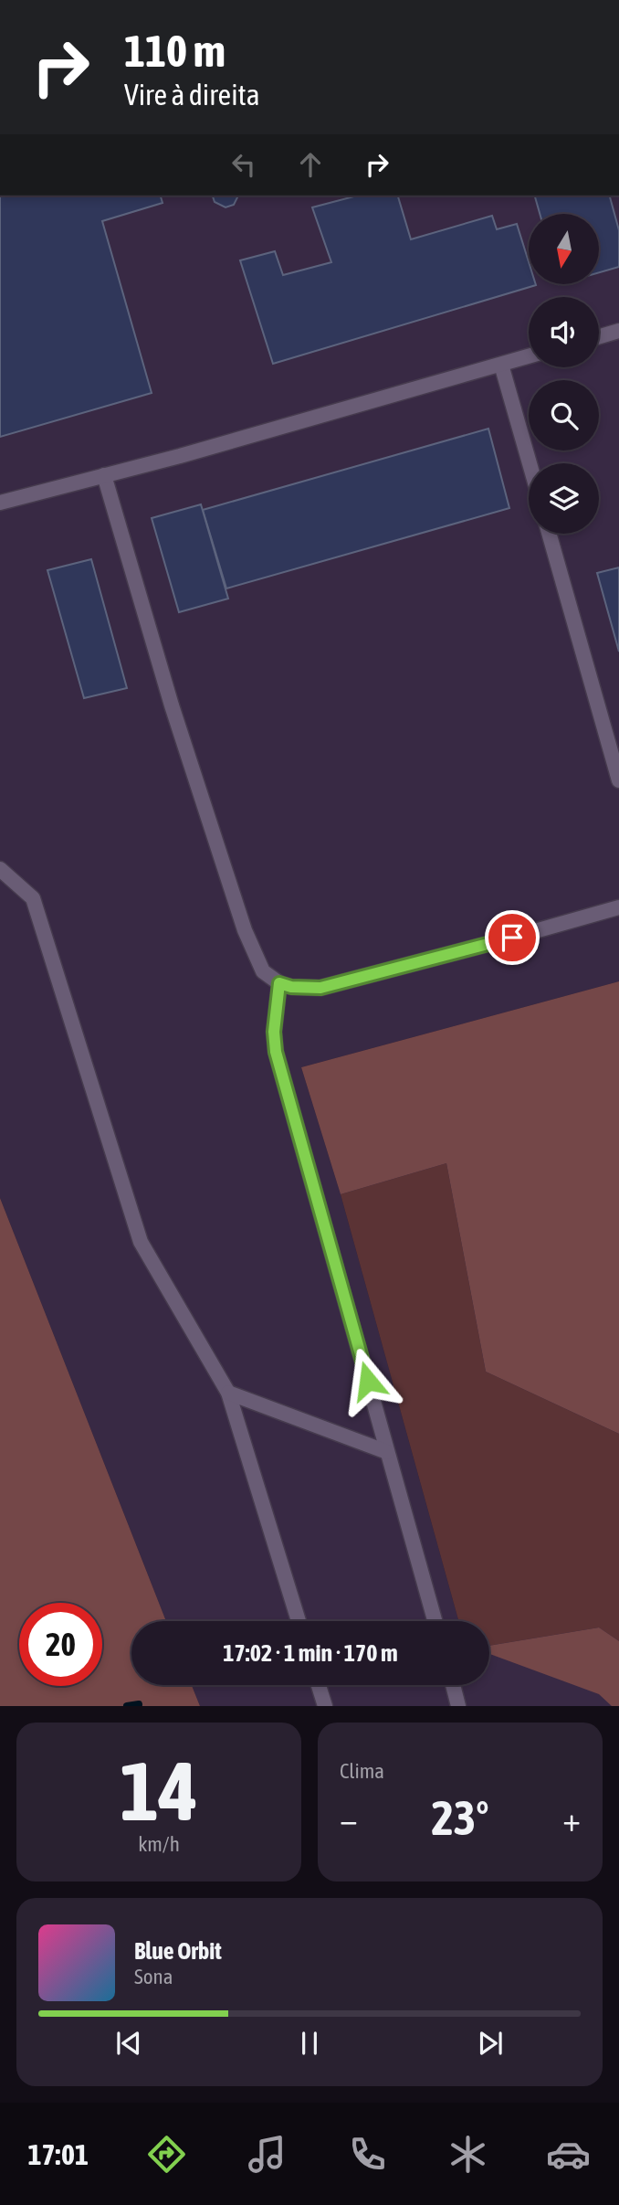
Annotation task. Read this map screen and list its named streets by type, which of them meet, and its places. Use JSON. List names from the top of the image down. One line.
{"north":"bottom","page":{"turn":["110 m","Vire à direita"],"limit":"20","trip":"17:02 · 1 min · 170 m","tile":[["14","km/h"],"Clima"],"heat":["−","23°","+"],"song":["Blue Orbit","Sona"],"tabs":"17:01"}}
